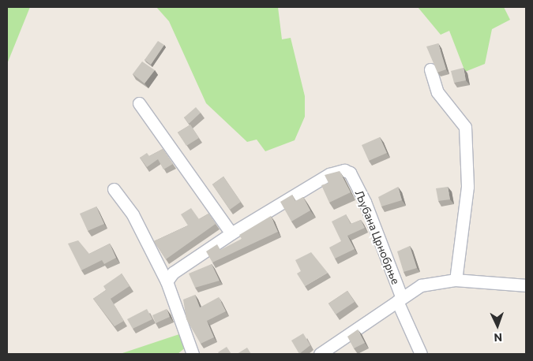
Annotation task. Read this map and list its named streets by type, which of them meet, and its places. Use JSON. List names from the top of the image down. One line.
{"streets":{"street":["Љубана Црнобрње"]},"north":"bottom"}
